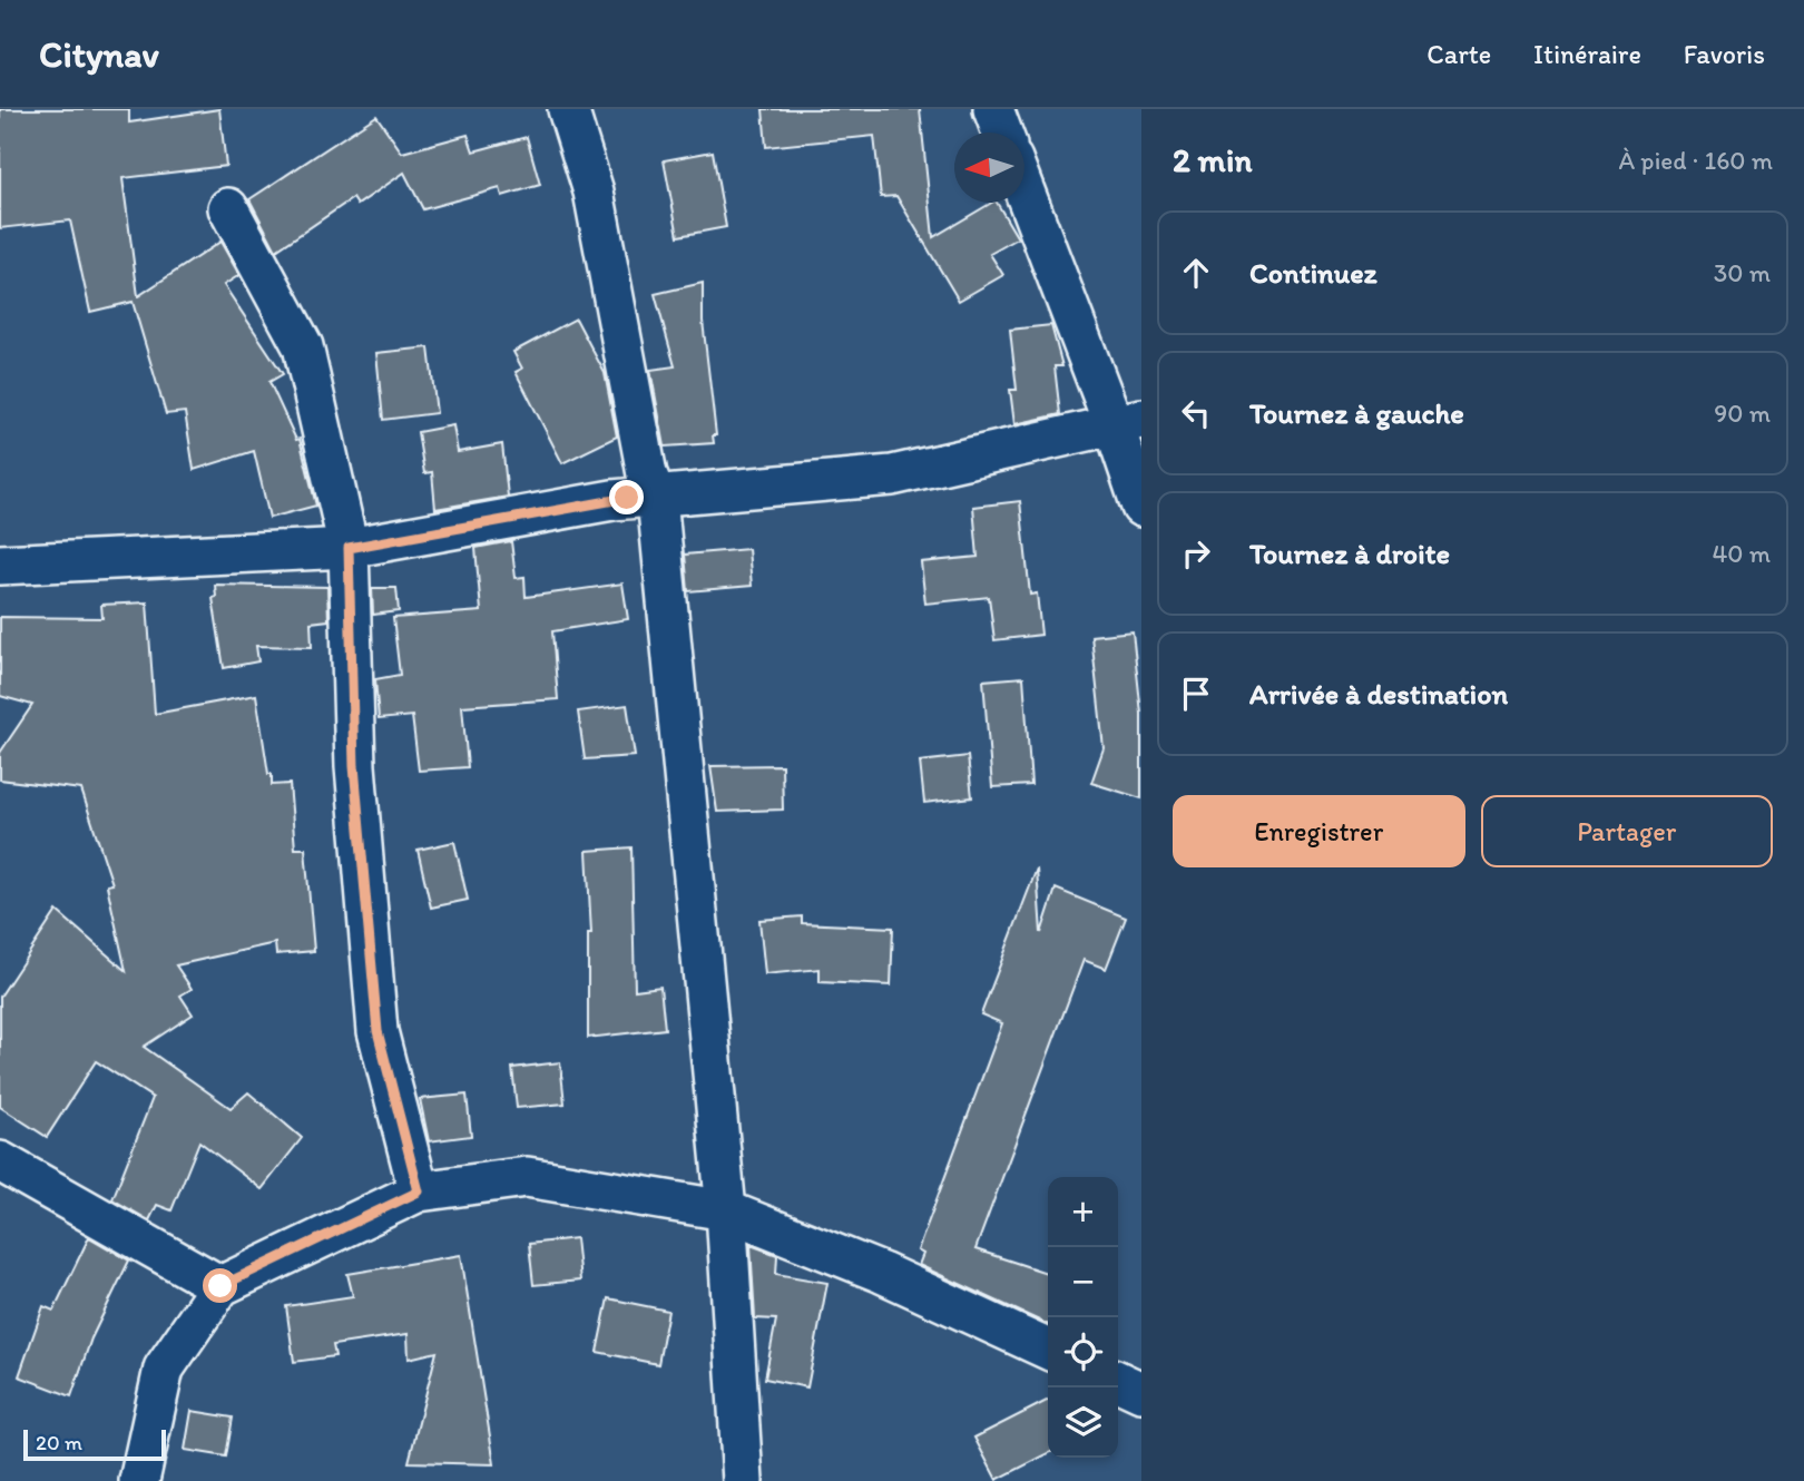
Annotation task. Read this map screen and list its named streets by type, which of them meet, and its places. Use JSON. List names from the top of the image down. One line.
{"scale_bar":"20 m","north":"left","page":{"header":"Citynav","nav":["Carte","Itinéraire","Favoris"],"heading":["2 min","À pied · 160 m"],"list":[["Continuez","30 m"],["Tournez à gauche","90 m"],["Tournez à droite","40 m"],"Arrivée à destination"],"buttons":["Enregistrer","Partager"],"map_buttons":["+","−"],"scale":"20 m"}}
